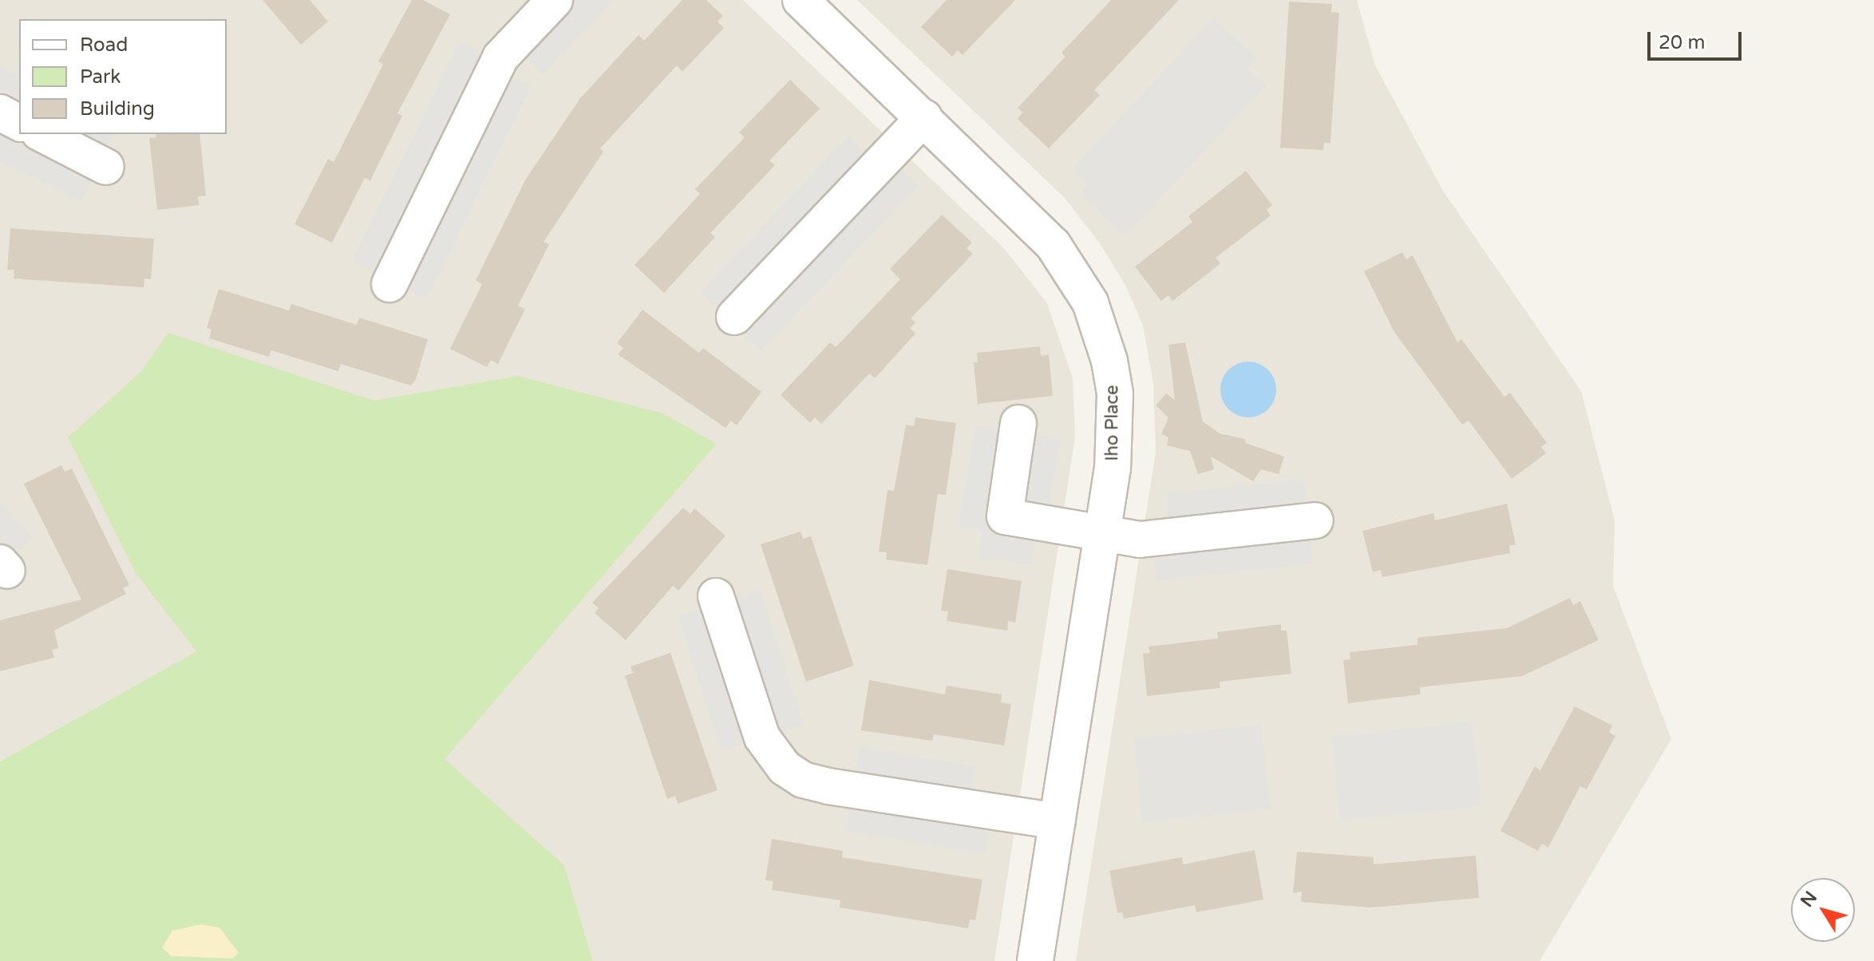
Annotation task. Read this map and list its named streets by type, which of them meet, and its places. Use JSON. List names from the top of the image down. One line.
{"streets":{"street":["Iho Place"]},"legend":["Road","Park","Building"],"scale_bar":"20 m","north":"top left"}
